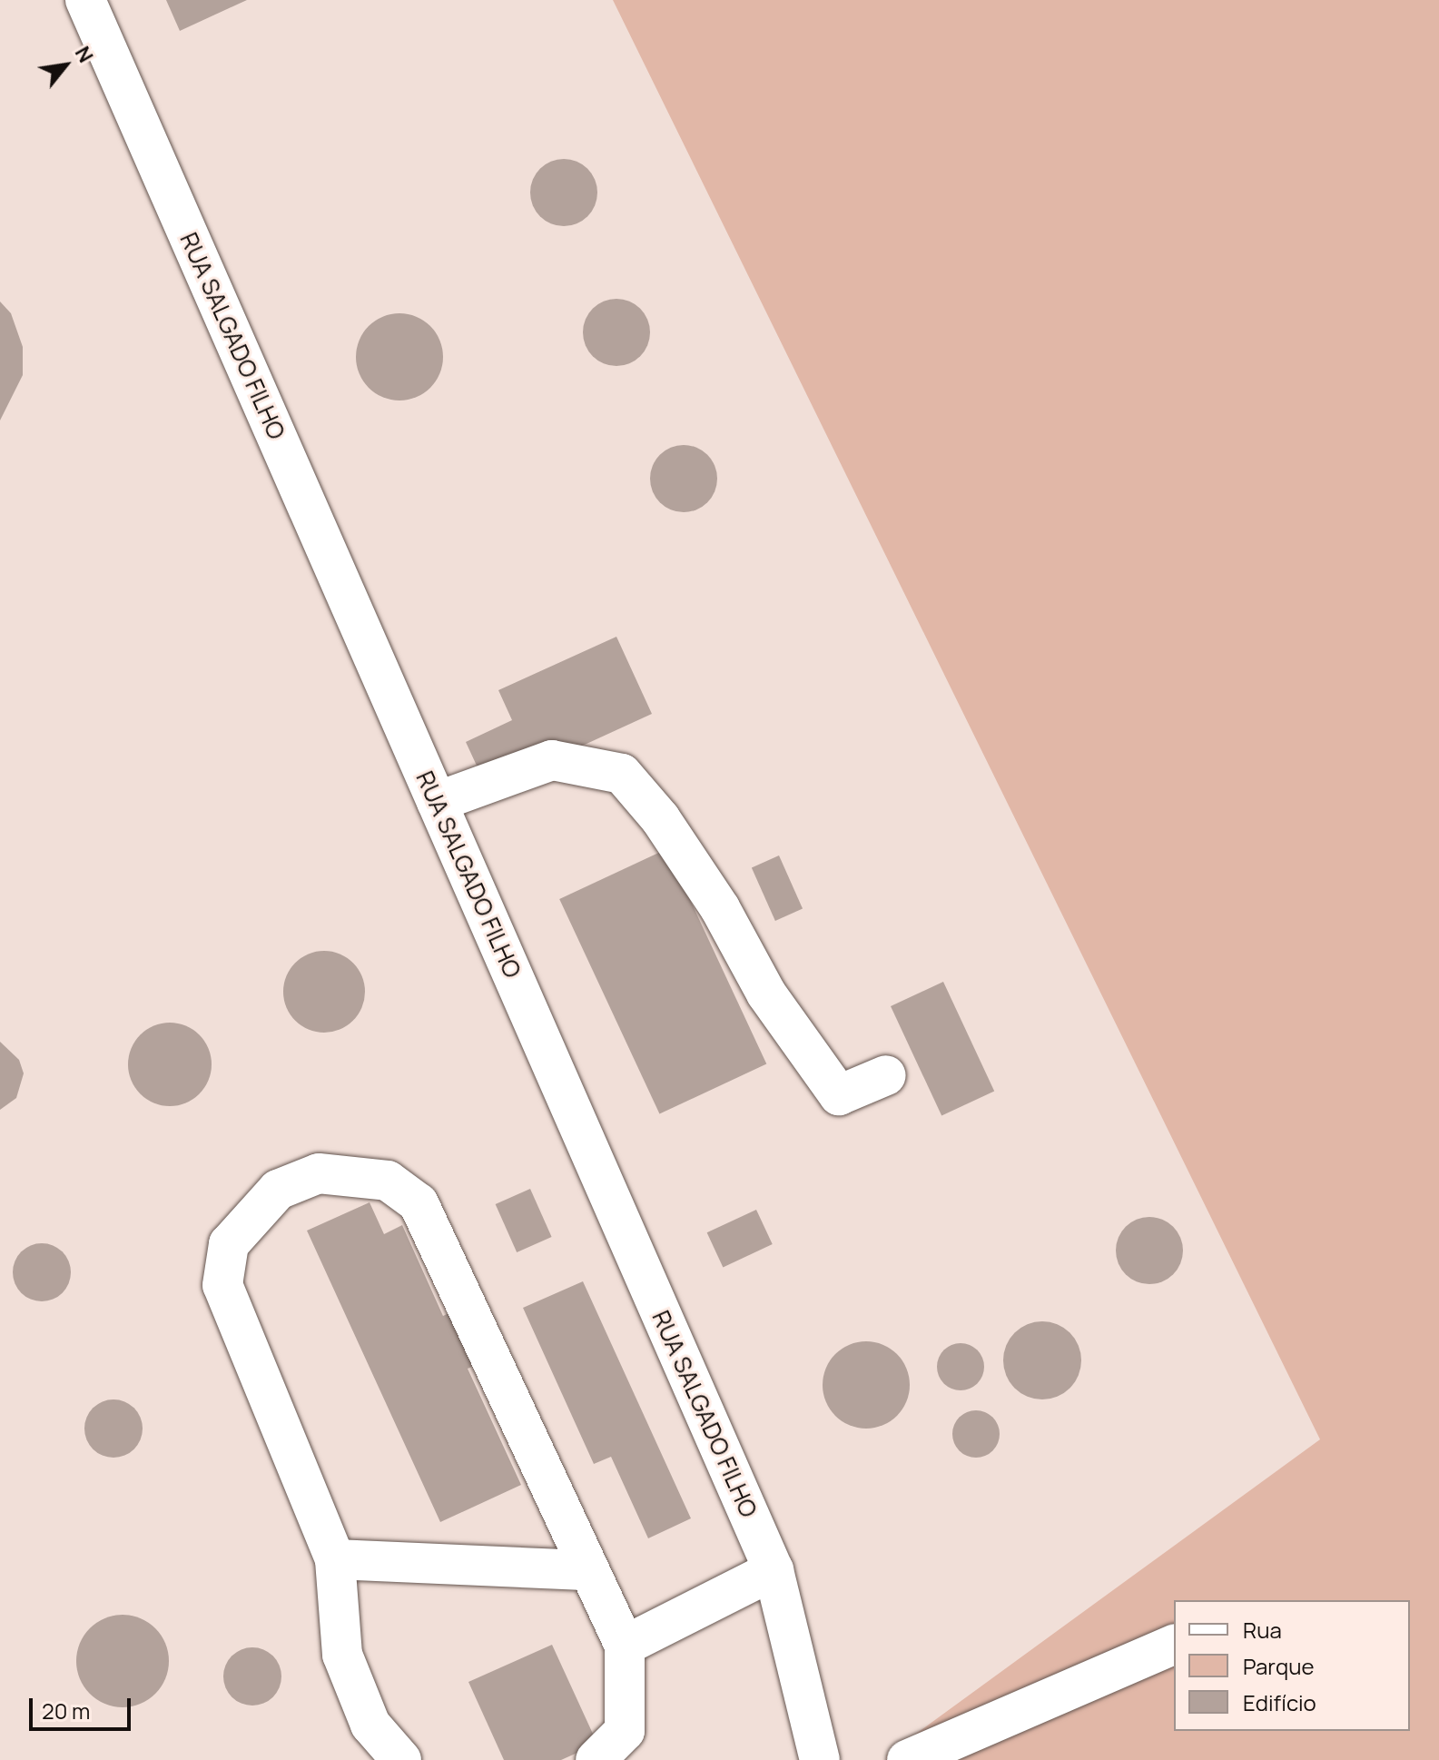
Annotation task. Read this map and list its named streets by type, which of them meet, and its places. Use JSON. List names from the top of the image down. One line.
{"streets":{"lane":["RUA SALGADO FILHO"]},"legend":["Rua","Parque","Edifício"],"scale_bar":"20 m","north":"top right"}
